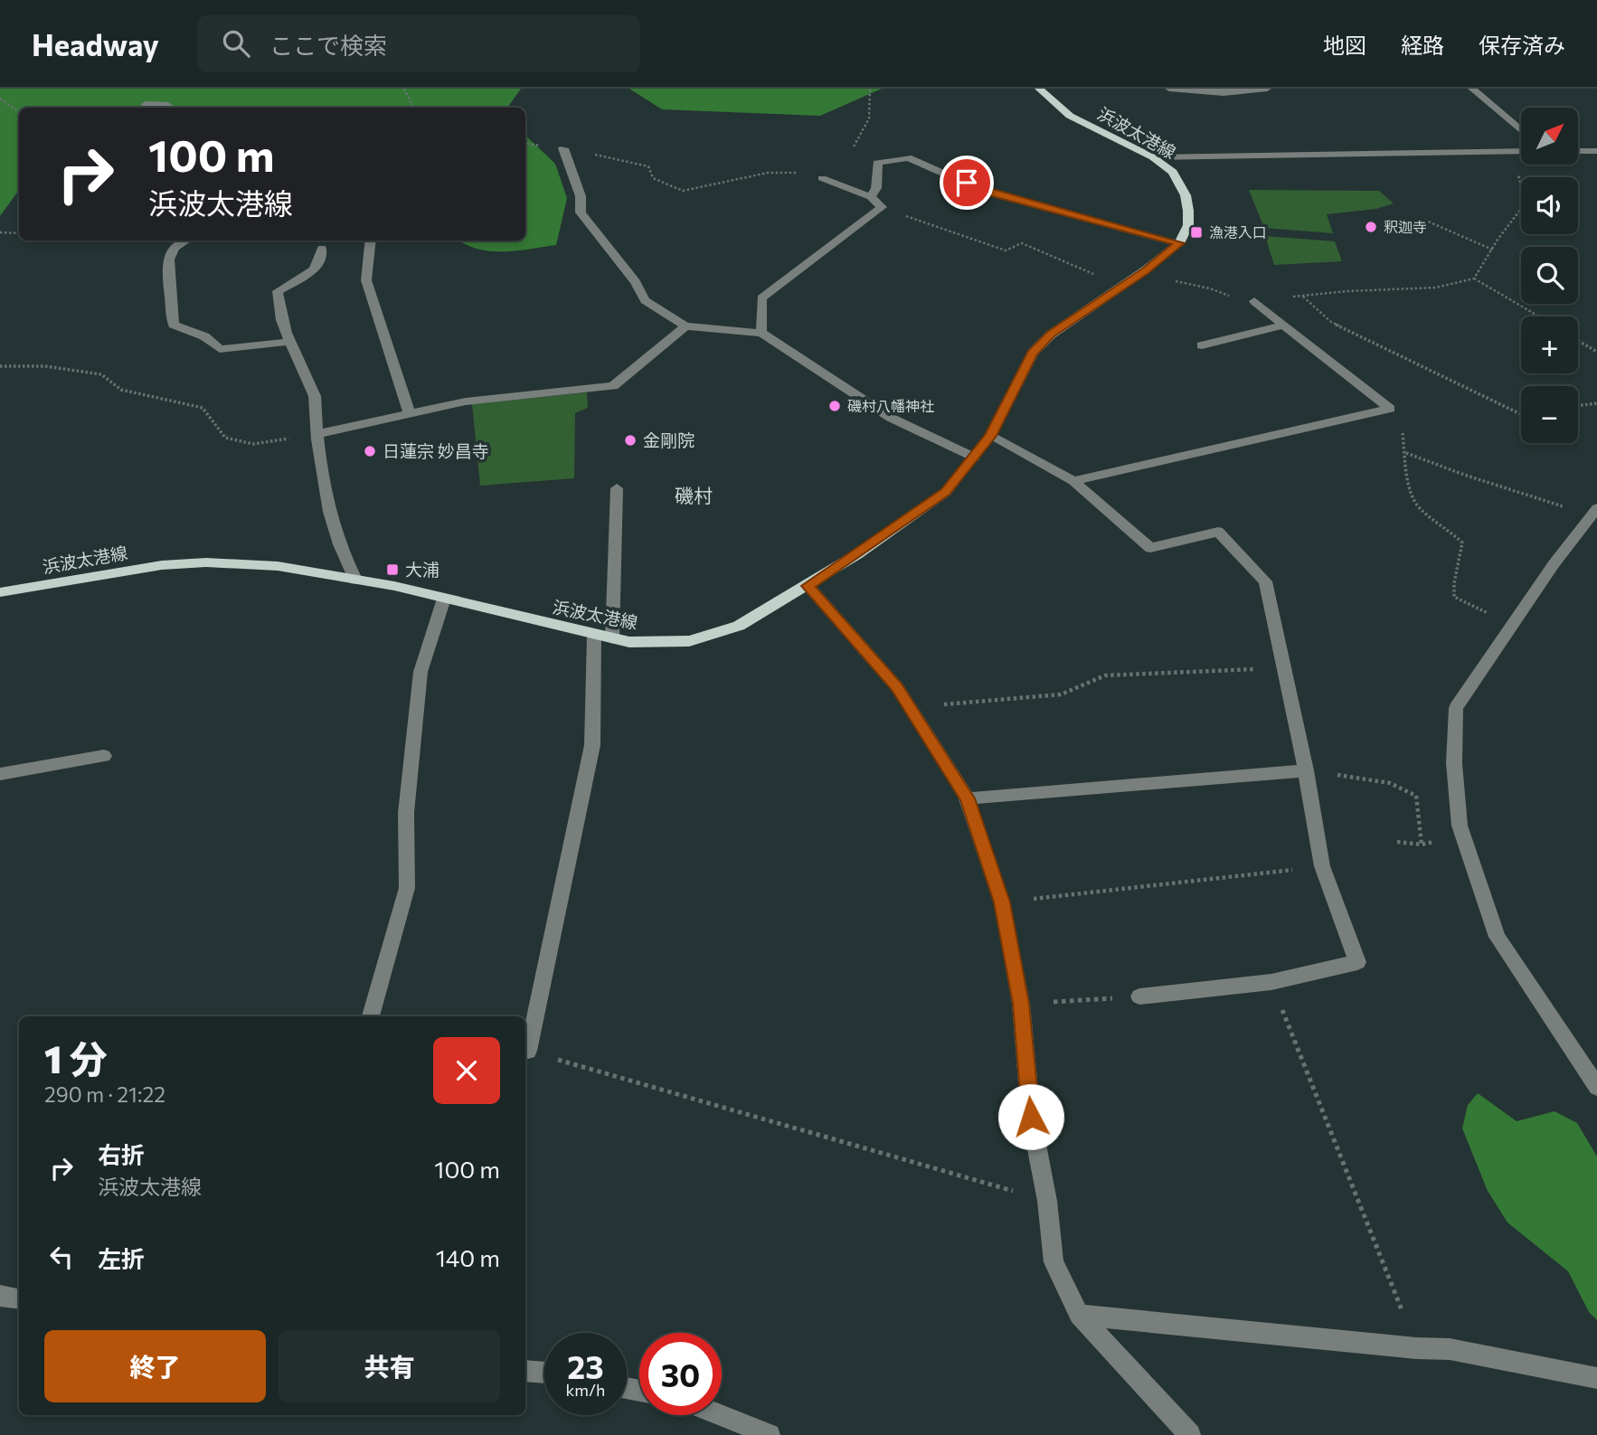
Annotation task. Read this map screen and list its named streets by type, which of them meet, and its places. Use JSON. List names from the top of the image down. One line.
{"streets":{"main road":["浜波太港線"]},"districts":["磯村"],"places":{"other":["釈迦寺","磯村八幡神社","金剛院","日蓮宗 妙昌寺"],"transit":["漁港入口","大浦"]},"north":"top right","page":{"header":"Headway","search":"ここで検索","nav":["地図","経路","保存済み"],"map_buttons":["+","−"],"turn":["100 m","浜波太港線"],"heading":["1 分","290 m · 21:22"],"list":[{"name":"右折","note":"浜波太港線","value":"100 m"},{"name":"左折","value":"140 m"}],"buttons":["終了","共有"],"speed":"23 km/h","limit":"30"}}
